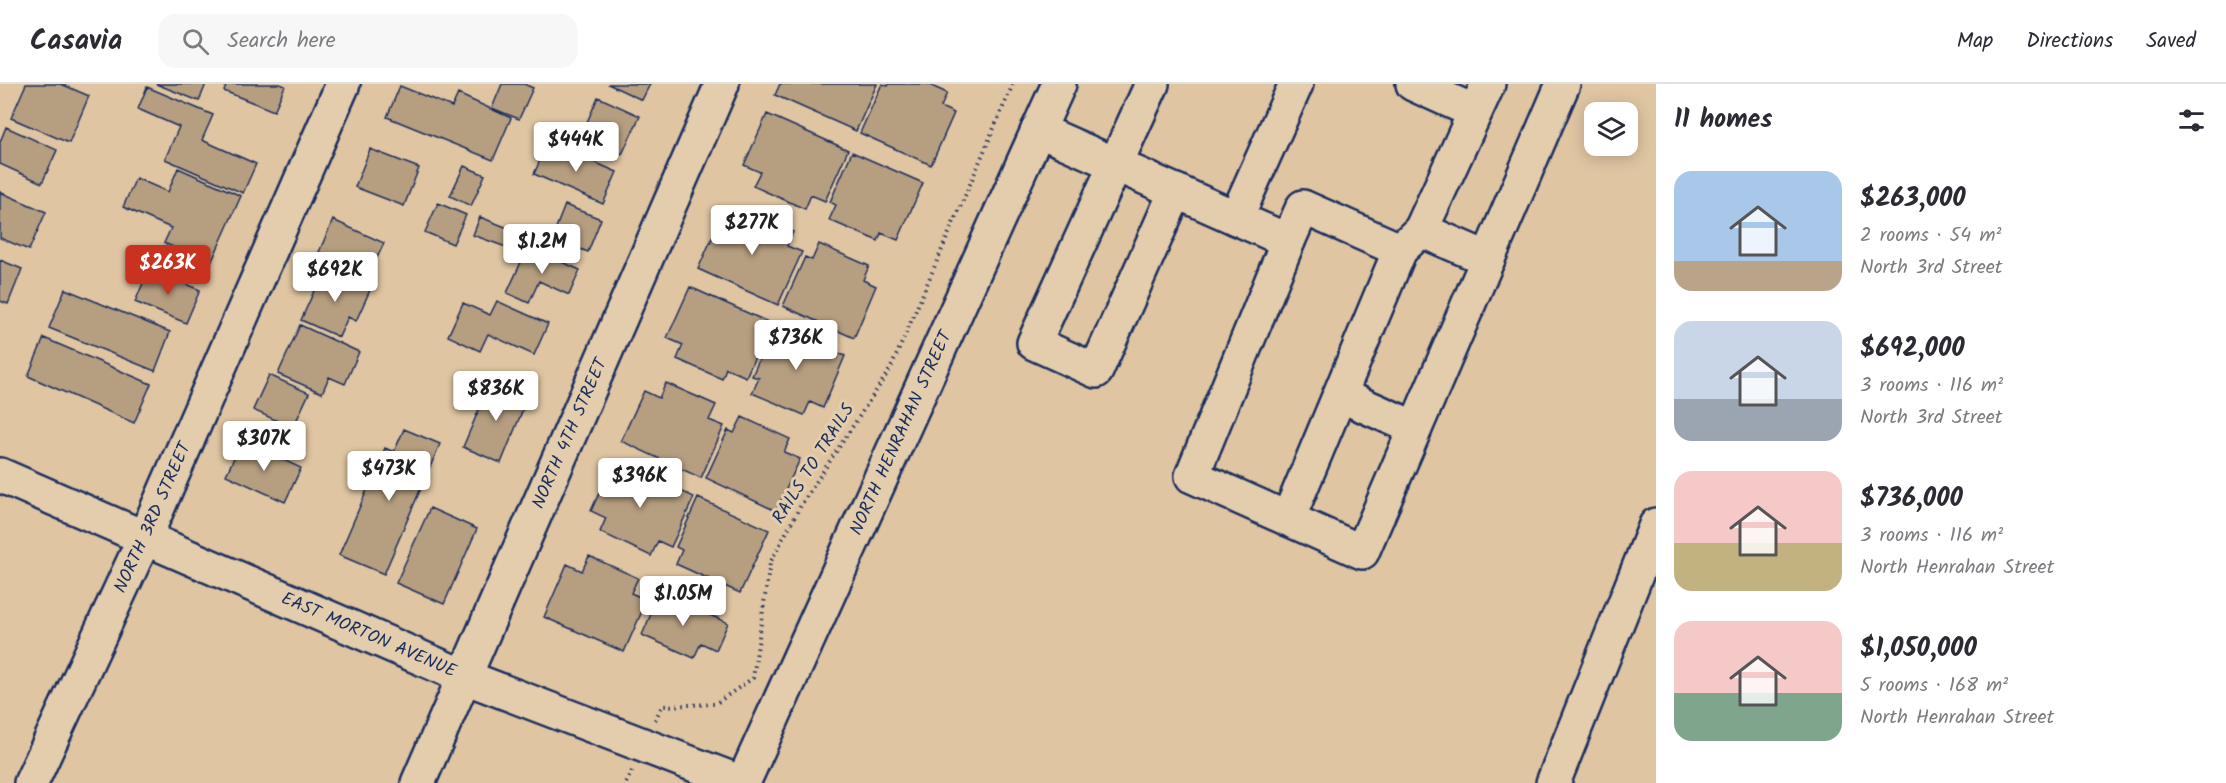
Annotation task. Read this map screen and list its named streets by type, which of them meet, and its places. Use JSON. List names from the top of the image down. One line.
{"streets":{"street":["NORTH HENRAHAN STREET","NORTH 4TH STREET","NORTH 3RD STREET","EAST MORTON AVENUE"],"path":["RAILS TO TRAILS"]},"crossings":[["NORTH HENRAHAN STREET","EAST MORTON AVENUE"],["NORTH 4TH STREET","EAST MORTON AVENUE"],["NORTH 3RD STREET","EAST MORTON AVENUE"]],"page":{"header":"Casavia","search":"Search here","nav":["Map","Directions","Saved"],"heading":"11 homes","price":["$444K","$277K","$1.2M","$263K","$692K","$736K","$836K","$307K","$473K","$396K","$1.05M"],"list":[{"name":"$263,000","note":"2 rooms · 54 m² · North 3rd Street"},{"name":"$692,000","note":"3 rooms · 116 m² · North 3rd Street"},{"name":"$736,000","note":"3 rooms · 116 m² · North Henrahan Street"},{"name":"$1,050,000","note":"5 rooms · 168 m² · North Henrahan Street"}]}}
